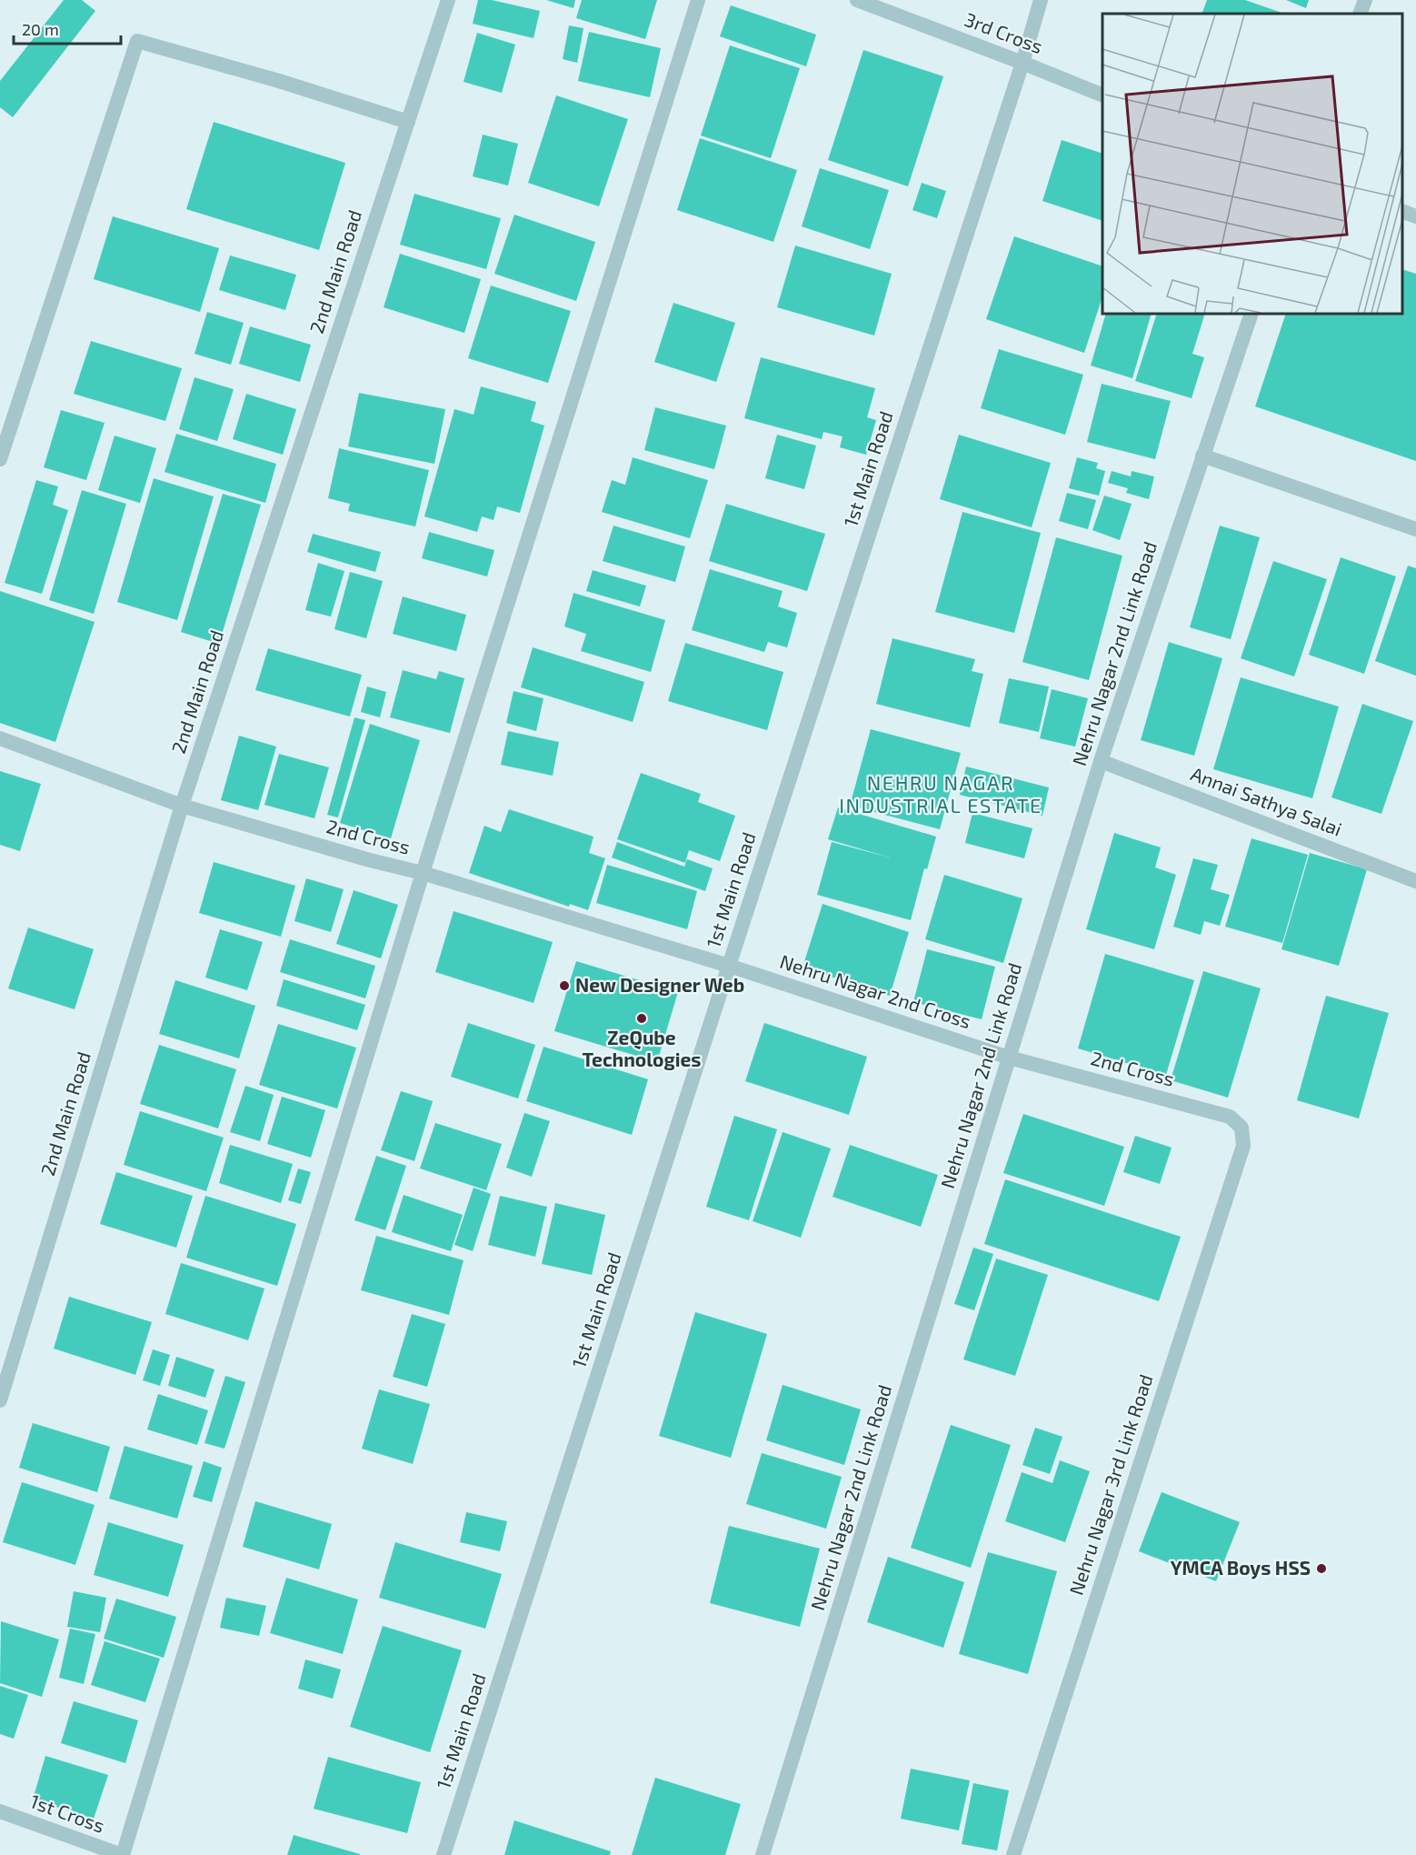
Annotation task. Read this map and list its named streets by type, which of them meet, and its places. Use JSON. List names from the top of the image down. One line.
{"streets":{"street":["3rd Cross","2nd Main Road","1st Main Road","Nehru Nagar 2nd Link Road","Annai Sathya Salai","2nd Cross","Nehru Nagar 2nd Cross","Nehru Nagar 3rd Link Road","1st Cross"]},"crossings":[["3rd Cross","1st Main Road"],["2nd Main Road","2nd Cross"],["1st Main Road","2nd Cross"],["1st Main Road","Nehru Nagar 2nd Cross"],["Nehru Nagar 2nd Link Road","Annai Sathya Salai"],["Nehru Nagar 2nd Link Road","2nd Cross"],["Nehru Nagar 2nd Link Road","Nehru Nagar 2nd Cross"],["2nd Cross","Nehru Nagar 2nd Cross"],["2nd Cross","Nehru Nagar 3rd Link Road"]],"districts":["NEHRU NAGAR INDUSTRIAL ESTATE"],"places":["New Designer Web","ZeQube Technologies","YMCA Boys HSS"],"scale_bar":"20 m"}
